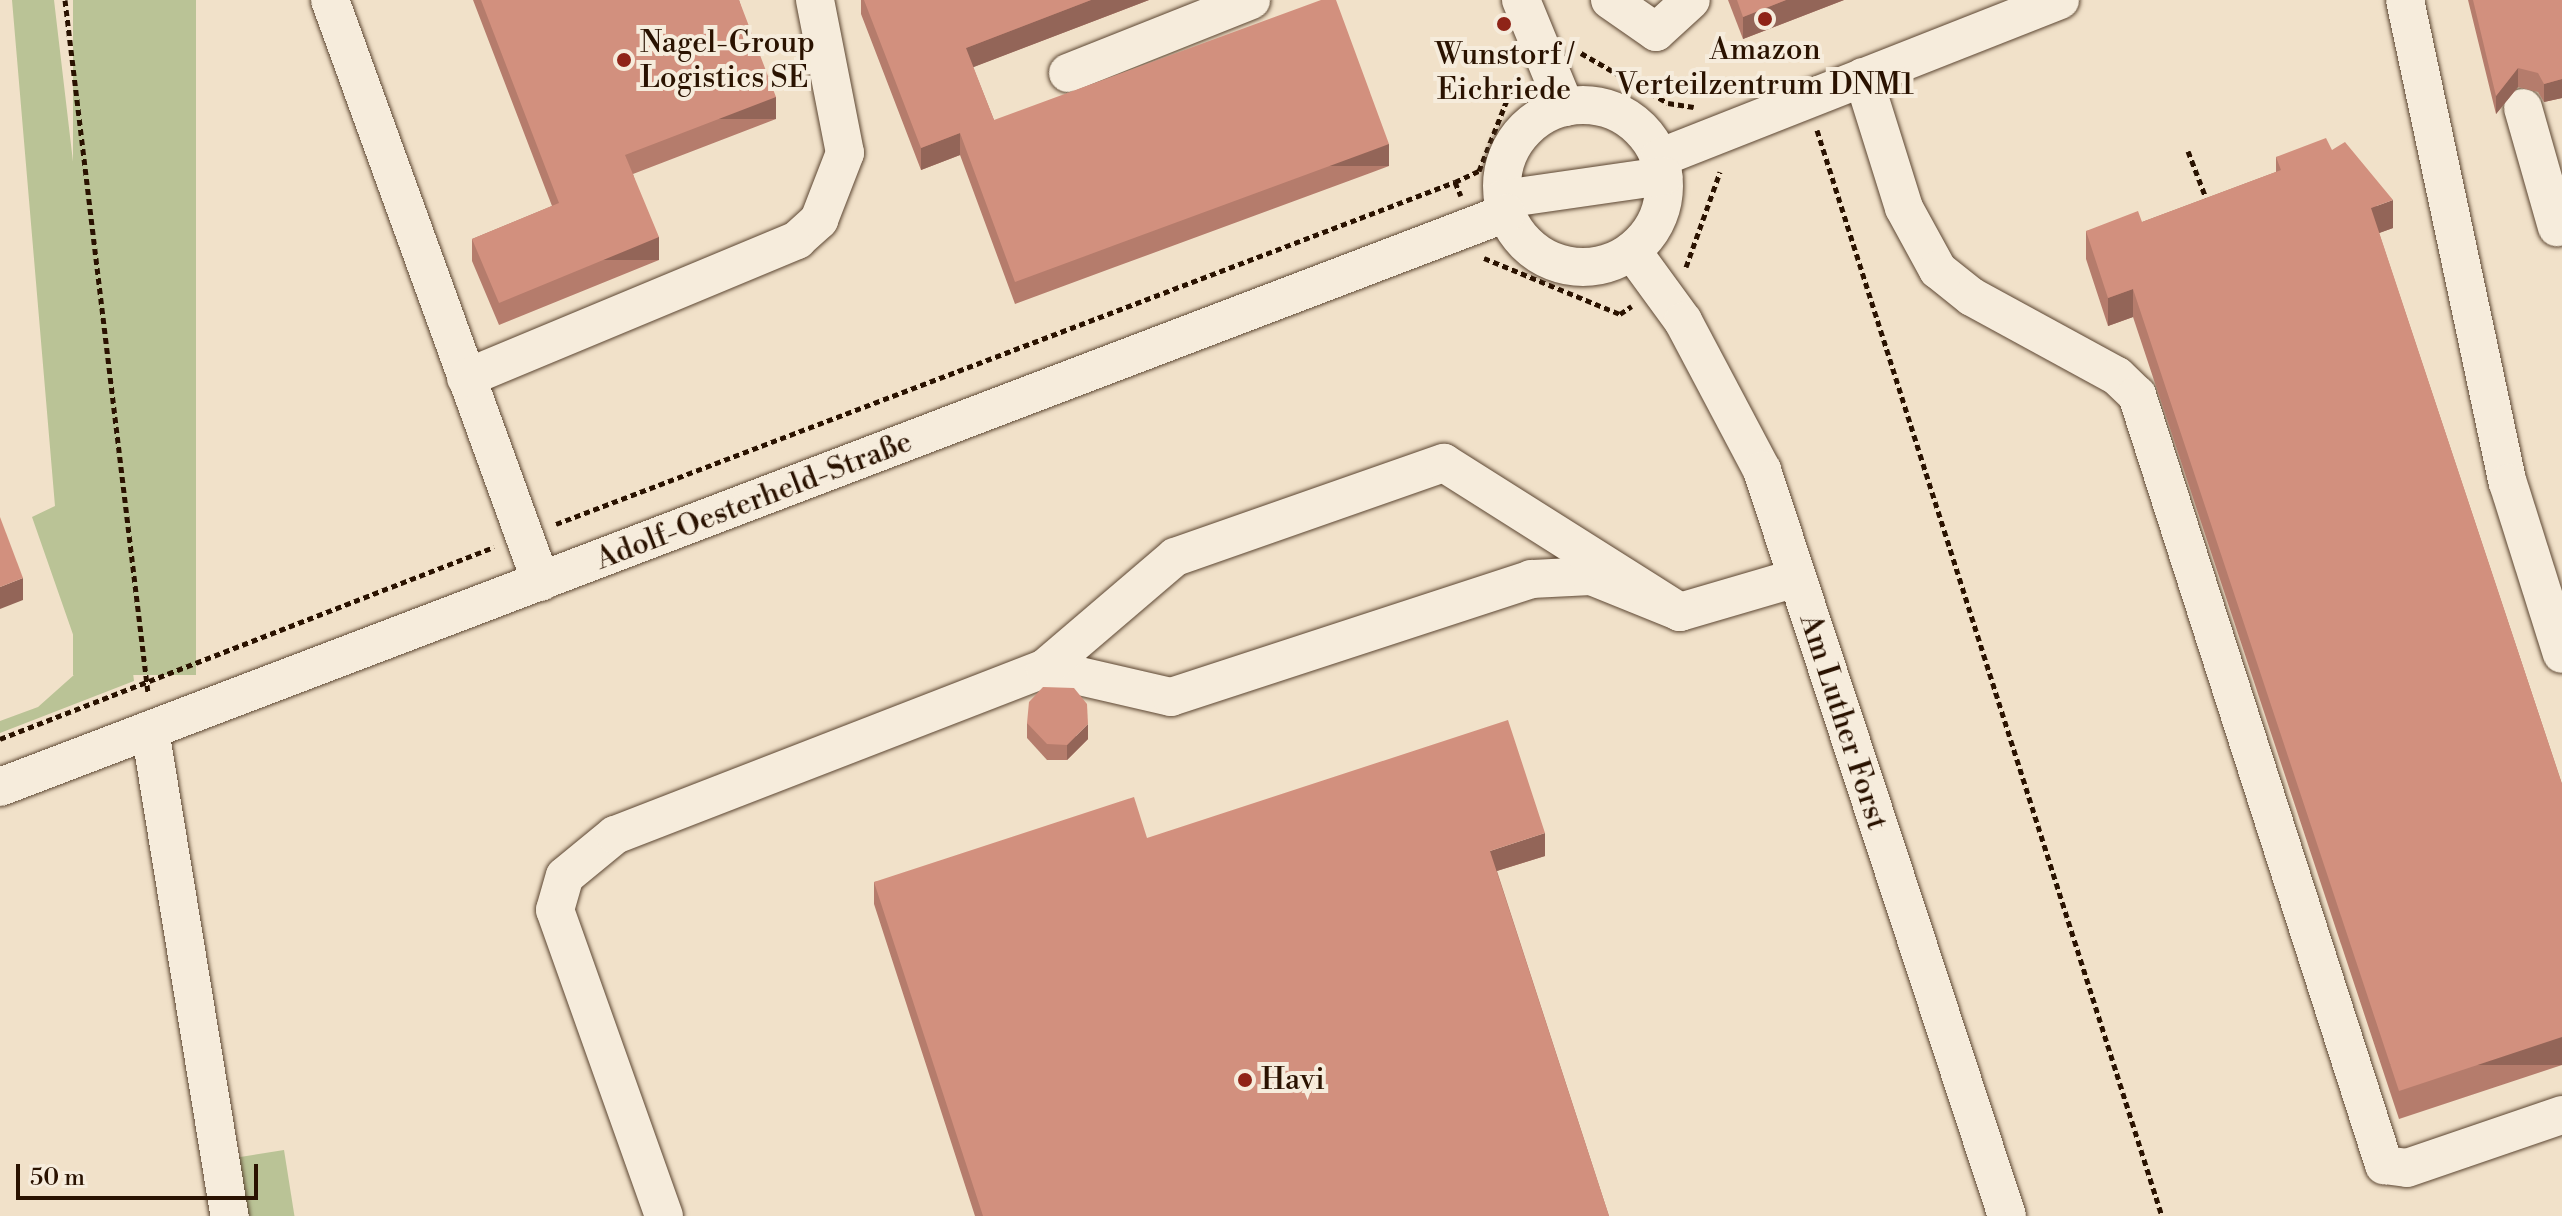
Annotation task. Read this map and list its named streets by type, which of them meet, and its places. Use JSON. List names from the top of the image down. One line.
{"streets":{"street":["Adolf-Oesterheld-Straße","Am Luther Forst"]},"places":["Amazon Verteilzentrum DNM1","Wunstorf / Eichriede","Nagel-Group Logistics SE","Havi"],"scale_bar":"50 m"}
